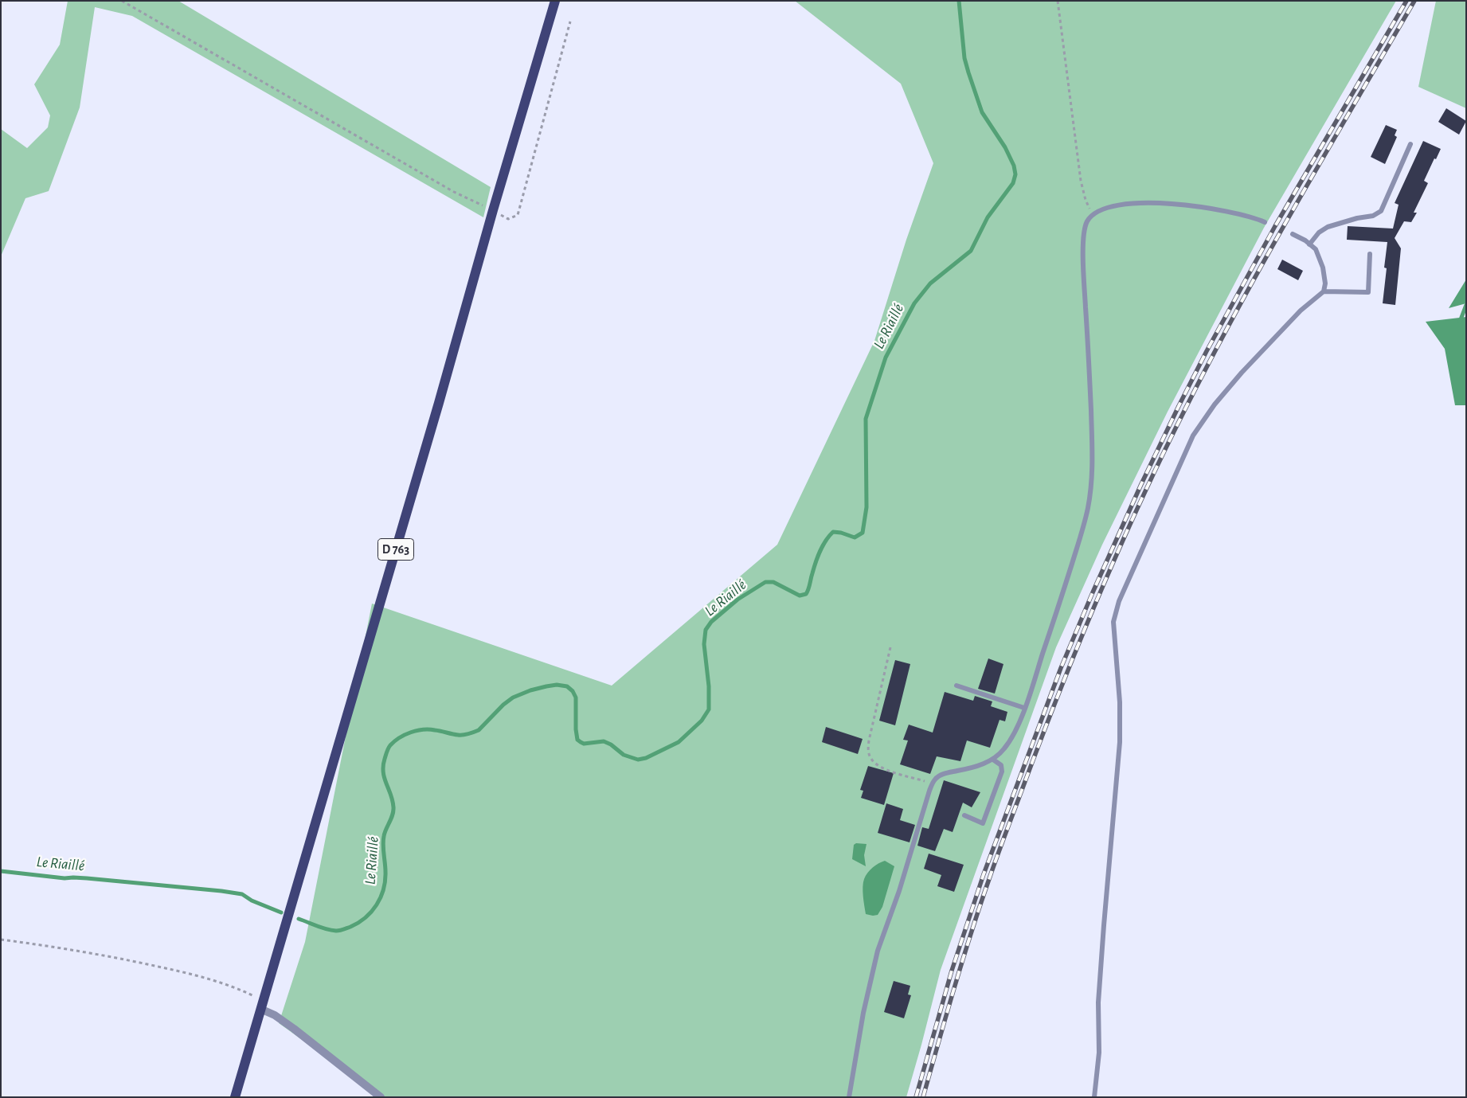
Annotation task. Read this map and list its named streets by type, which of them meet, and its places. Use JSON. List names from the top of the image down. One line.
{"streets":{"main road":["D 763"]},"water":["Le Riaillé"]}
